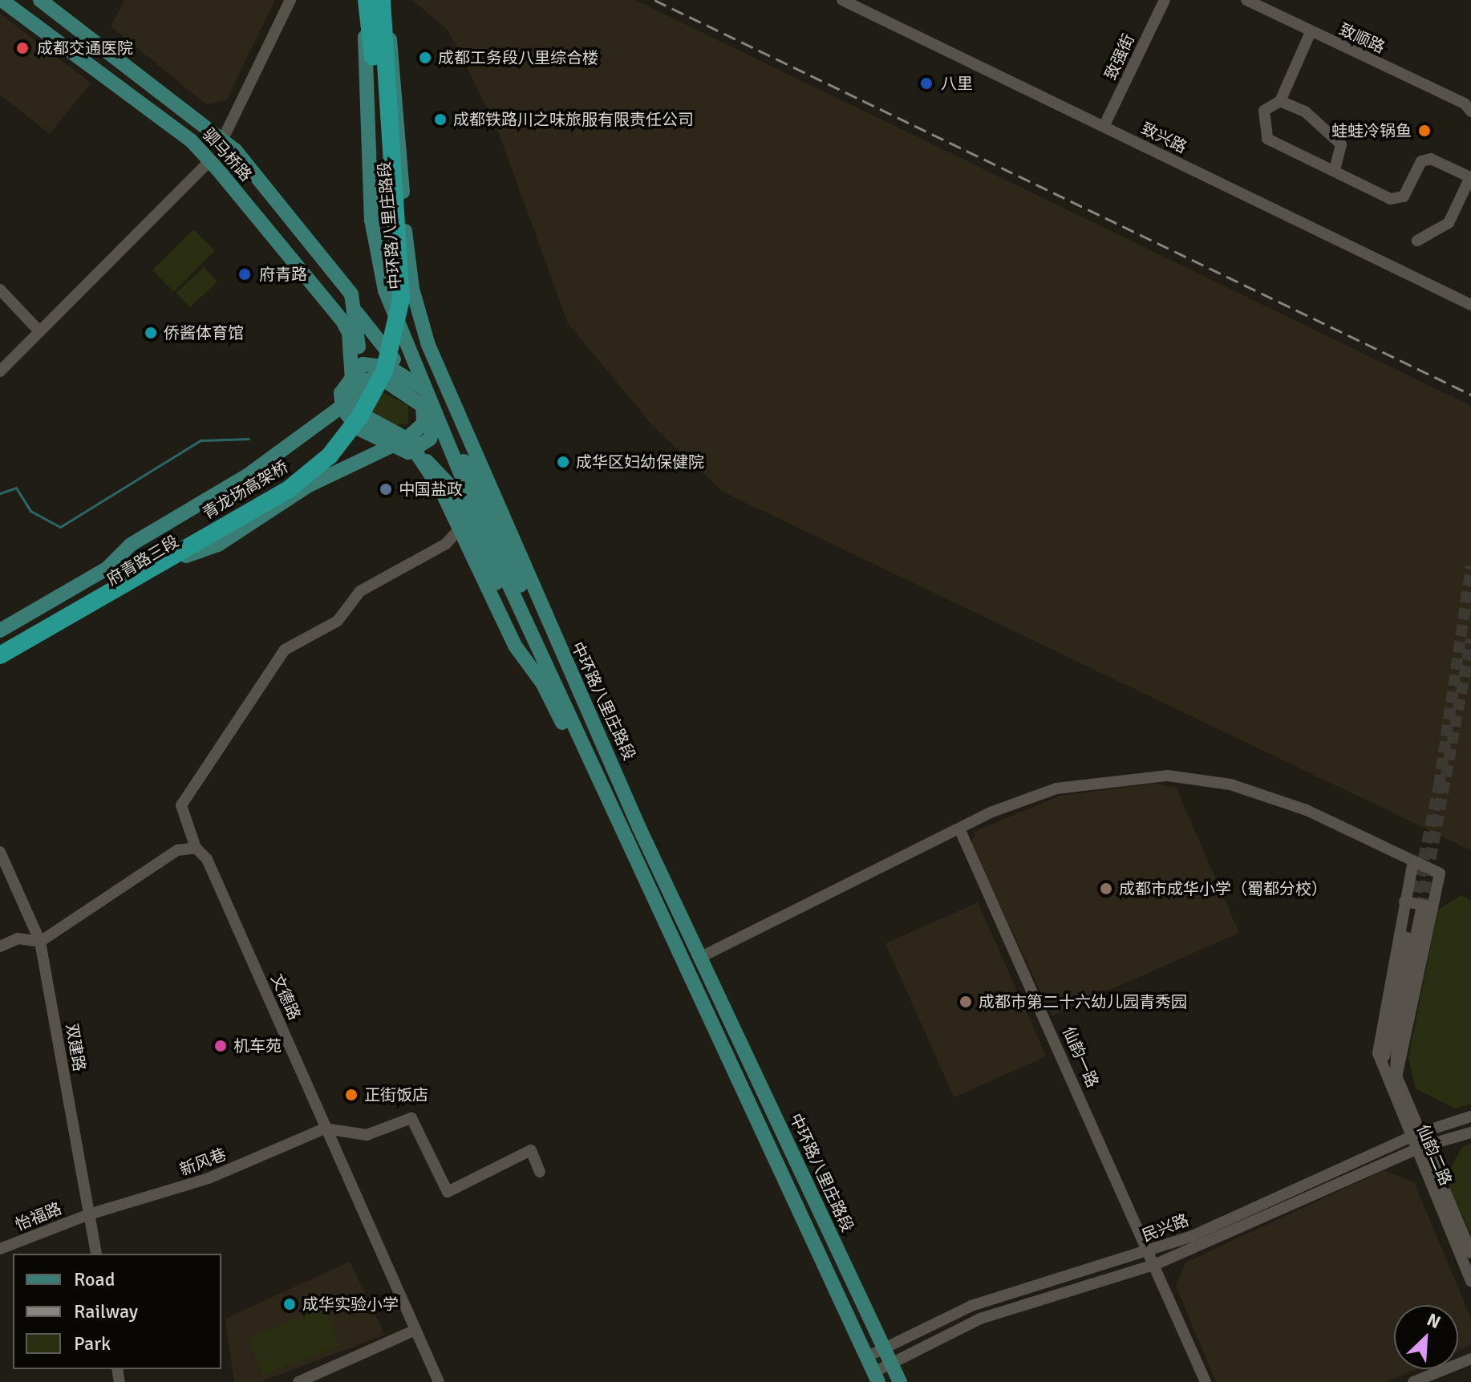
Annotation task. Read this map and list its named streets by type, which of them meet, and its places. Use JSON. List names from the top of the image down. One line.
{"streets":{"highway":["青龙场高架桥"],"main road":["驷马桥路","中环路八里庄路段","府青路三段"],"street":["致顺路","致强街","致兴路","文德路","双建路","仙韵一路","仙韵二路","新风巷","怡福路","民兴路"]},"crossings":[["致强街","致兴路"],["驷马桥路","府青路三段"],["中环路八里庄路段","青龙场高架桥"],["中环路八里庄路段","民兴路"],["文德路","新风巷"],["双建路","新风巷"],["双建路","怡福路"],["仙韵一路","民兴路"],["仙韵二路","民兴路"],["新风巷","怡福路"]],"places":["成都交通医院","成都工务段八里综合楼","八里","成都铁路川之味旅服有限责任公司","蛙蛙冷锅鱼","府青路","侨酱体育馆","成华区妇幼保健院","中国盐政","成都市成华小学（蜀都分校）","成都市第二十六幼儿园青秀园","机车苑","正街饭店","成华实验小学"],"legend":["Road","Railway","Park"],"north":"top right"}
